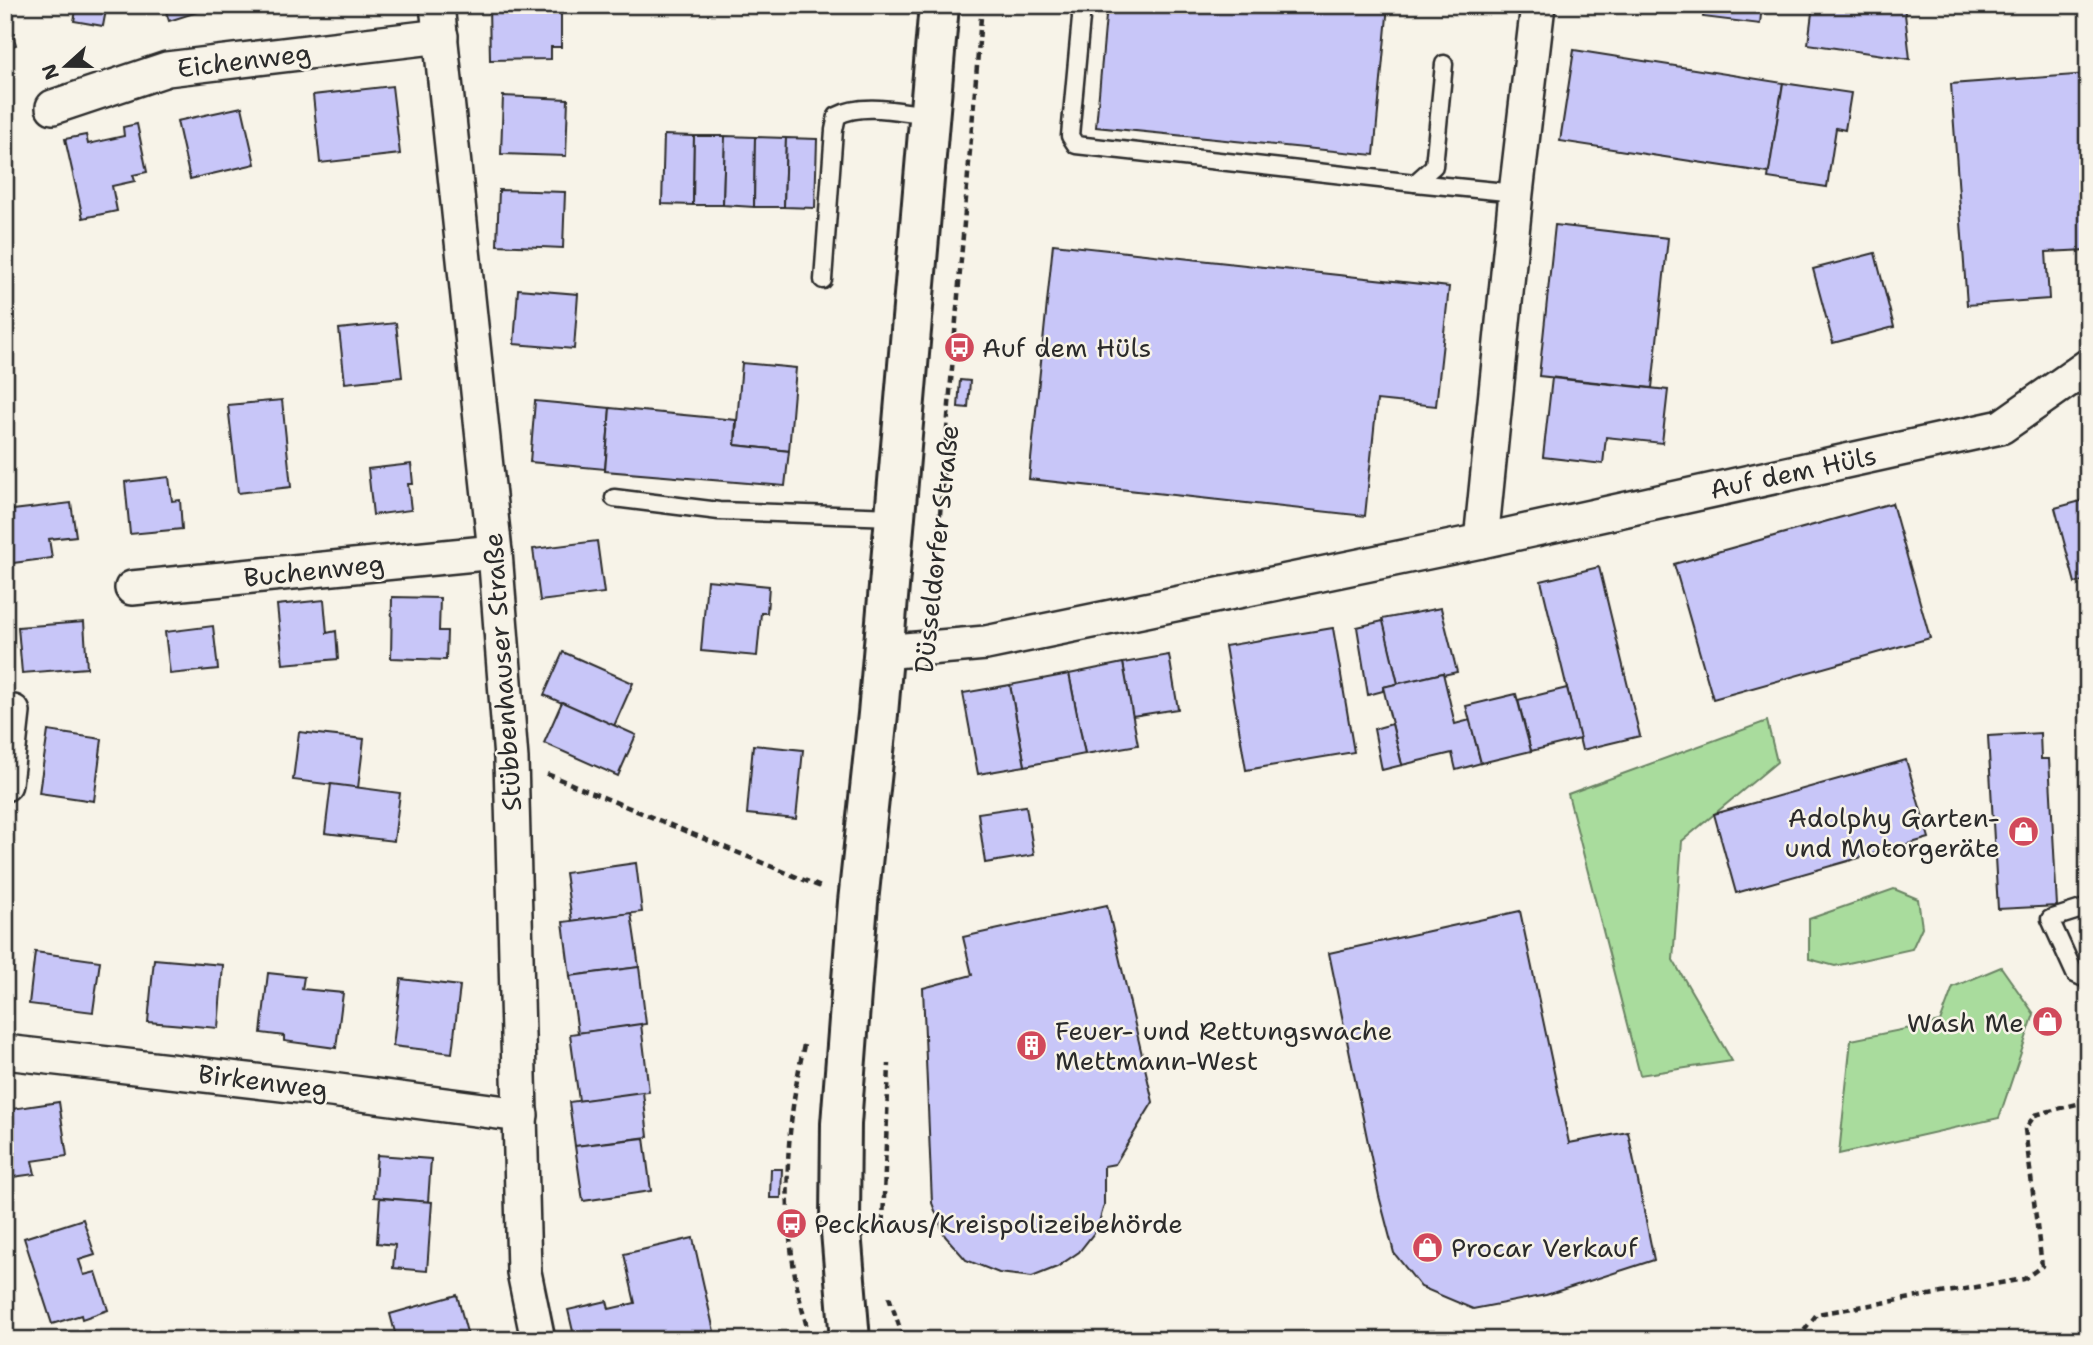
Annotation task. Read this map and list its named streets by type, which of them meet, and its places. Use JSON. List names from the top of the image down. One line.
{"streets":{"main road":["Düsseldorfer Straße"],"street":["Eichenweg","Auf dem Hüls","Buchenweg","Stübbenhauser Straße","Birkenweg"]},"crossings":[["Eichenweg","Stübbenhauser Straße"],["Auf dem Hüls","Düsseldorfer Straße"],["Buchenweg","Stübbenhauser Straße"],["Stübbenhauser Straße","Birkenweg"]],"places":{"bus stop":["Auf dem Hüls","Peckhaus/Kreispolizeibehörde"],"shop":["Adolphy Garten- und Motorgeräte","Wash Me","Procar Verkauf"],"building":["Feuer- und Rettungswache Mettmann-West"]},"north":"left"}
